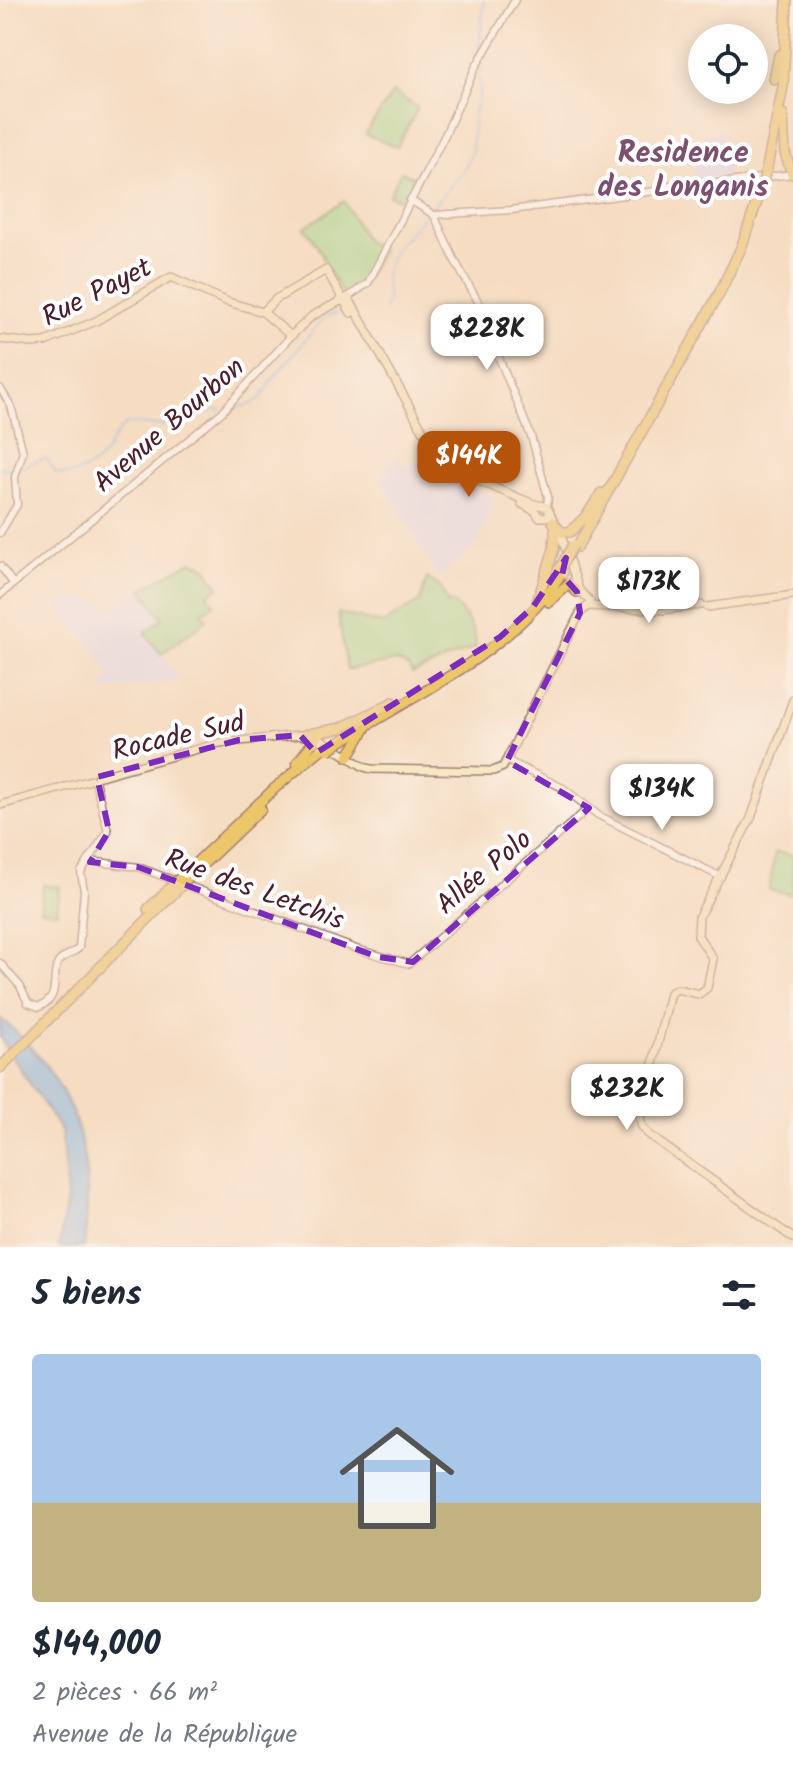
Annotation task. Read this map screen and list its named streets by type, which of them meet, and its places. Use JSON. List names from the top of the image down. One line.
{"streets":{"main road":["Rue Payet","Avenue Bourbon","Rocade Sud"],"street":["Allée Polo","Rue des Letchis"]},"crossings":[["Rue Payet","Avenue Bourbon"],["Allée Polo","Rue des Letchis"]],"districts":["Residence des Longanis"],"page":{"price":["$228K","$144K","$173K","$134K","$232K"],"heading":"5 biens","list":[{"name":"$144,000","note":"2 pièces · 66 m² · Avenue de la République"}]}}
